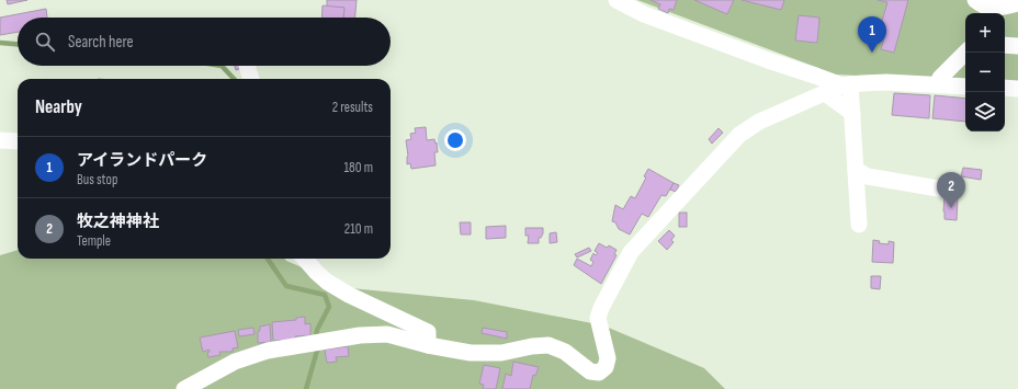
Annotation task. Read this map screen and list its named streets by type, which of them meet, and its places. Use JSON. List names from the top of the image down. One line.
{"page":{"map_buttons":["+","−"],"pins":["1","2"],"search":"Search here","heading":["Nearby","2 results"],"list":[{"mark":"1","name":"アイランドパーク","note":"Bus stop","value":"180 m"},{"mark":"2","name":"牧之神神社","note":"Temple","value":"210 m"}]}}
